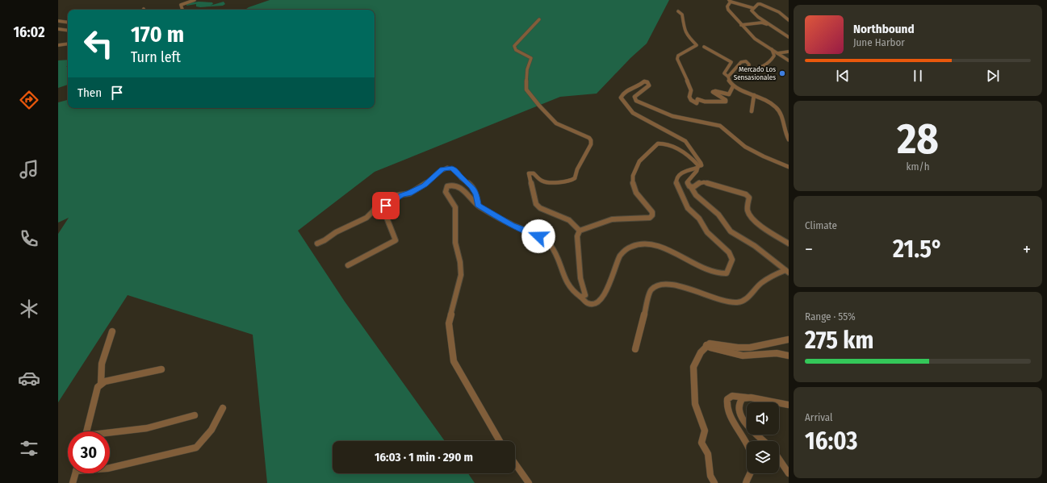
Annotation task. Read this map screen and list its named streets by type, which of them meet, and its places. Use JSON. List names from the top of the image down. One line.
{"places":["Mercado Los Sensasionales"],"page":{"tabs":"16:02","turn":["170 m","Turn left"],"song":["Northbound","June Harbor"],"then":"Then","tile":[["28","km/h"],"Climate",["Range · 55%","275 km"],["Arrival","16:03"]],"heat":["−","21.5°","+"],"limit":"30","trip":"16:03 · 1 min · 290 m"}}
